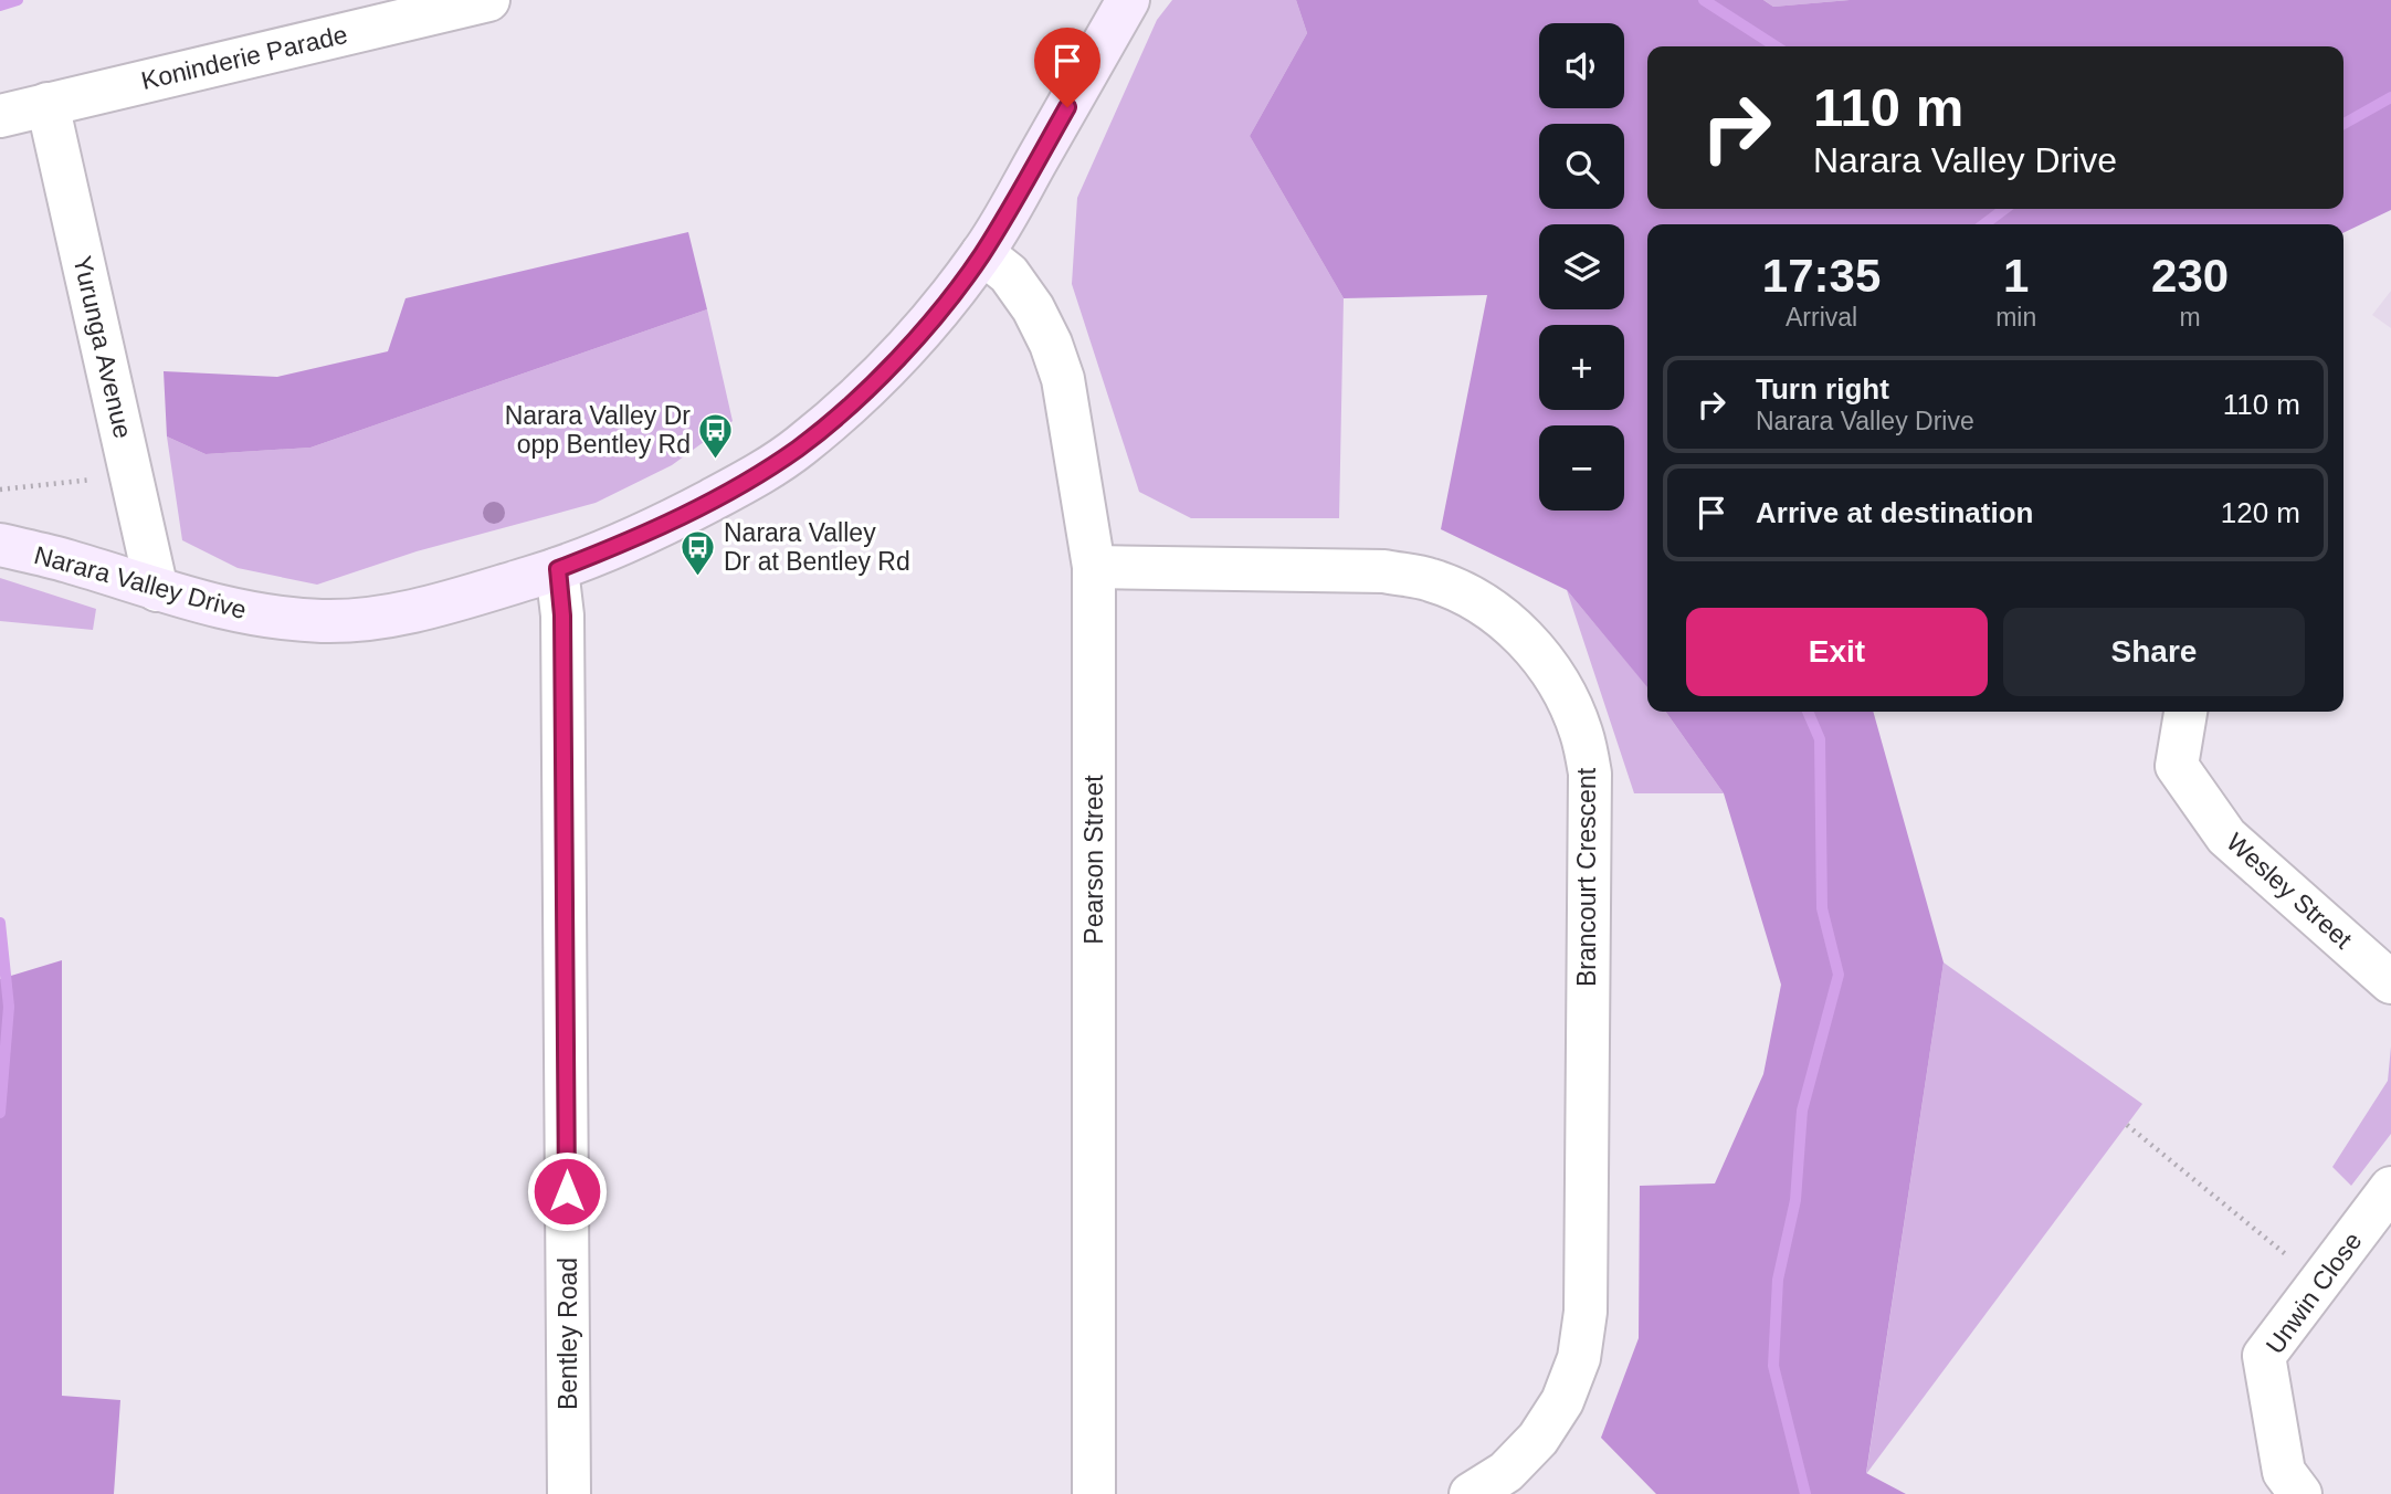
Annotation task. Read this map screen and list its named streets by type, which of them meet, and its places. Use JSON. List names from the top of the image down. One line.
{"streets":{"main road":["Narara Valley Drive"],"street":["Koninderie Parade","Yurunga Avenue","Pearson Street","Brancourt Crescent","Wesley Street","Unwin Close","Bentley Road"]},"crossings":[["Koninderie Parade","Yurunga Avenue"],["Yurunga Avenue","Narara Valley Drive"],["Narara Valley Drive","Pearson Street"],["Narara Valley Drive","Bentley Road"],["Pearson Street","Brancourt Crescent"]],"places":{"bus stop":["Narara Valley Dr opp Bentley Rd","Narara Valley Dr at Bentley Rd"]},"page":{"map_buttons":["+","−"],"turn":["110 m","Narara Valley Drive"],"eta":["17:35","Arrival","1","min","230","m"],"list":[{"name":"Turn right","note":"Narara Valley Drive","value":"110 m"},{"name":"Arrive at destination","value":"120 m"}],"buttons":["Exit","Share"]}}
